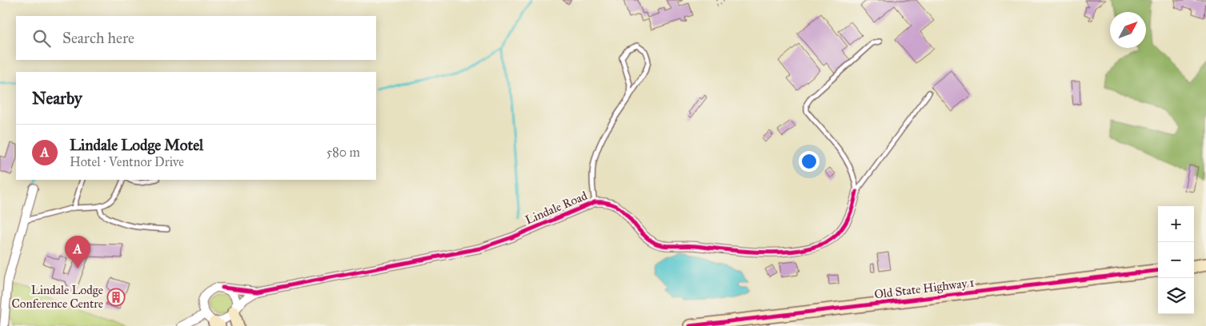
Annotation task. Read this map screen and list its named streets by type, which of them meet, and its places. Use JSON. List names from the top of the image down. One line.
{"streets":{"main road":["Old State Highway 1"],"street":["Lindale Road"]},"places":{"building":["Lindale Lodge Conference Centre"]},"north":"top right","page":{"search":"Search here","heading":"Nearby","list":[{"mark":"A","name":"Lindale Lodge Motel","note":"Hotel · Ventnor Drive","value":"580 m"}],"map_buttons":["+","−"],"pins":"A"}}
